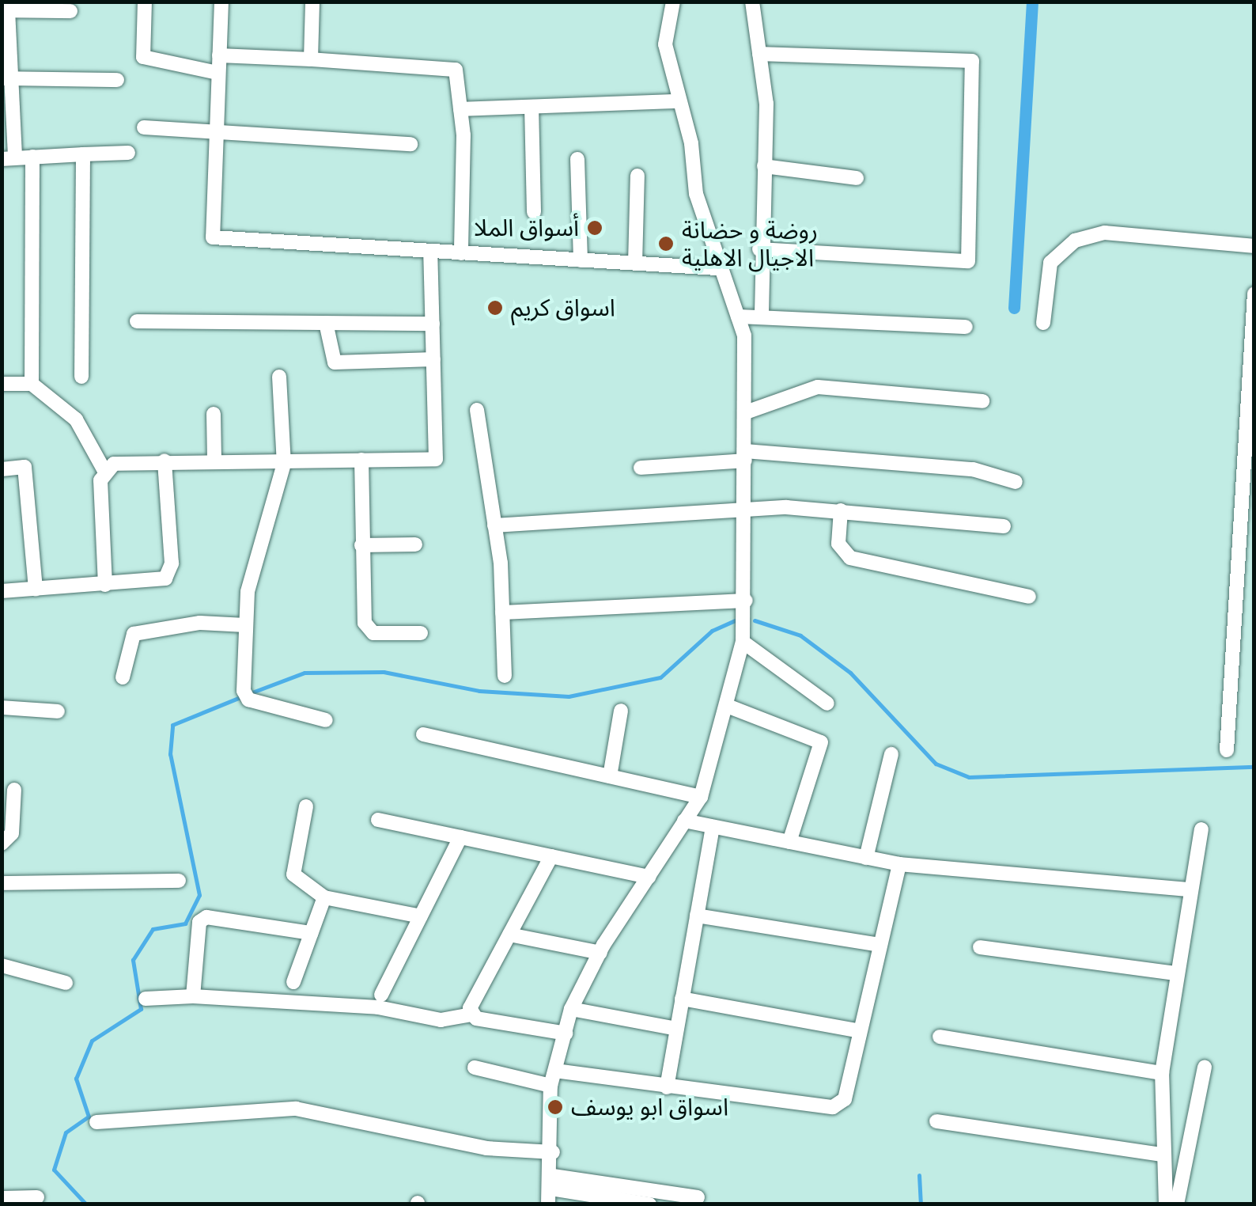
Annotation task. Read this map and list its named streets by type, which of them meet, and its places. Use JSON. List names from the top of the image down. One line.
{"places":["أسواق الملا","روضة و حضانة الاجيال الاهلية","اسواق كريم","اسواق ابو يوسف"]}
